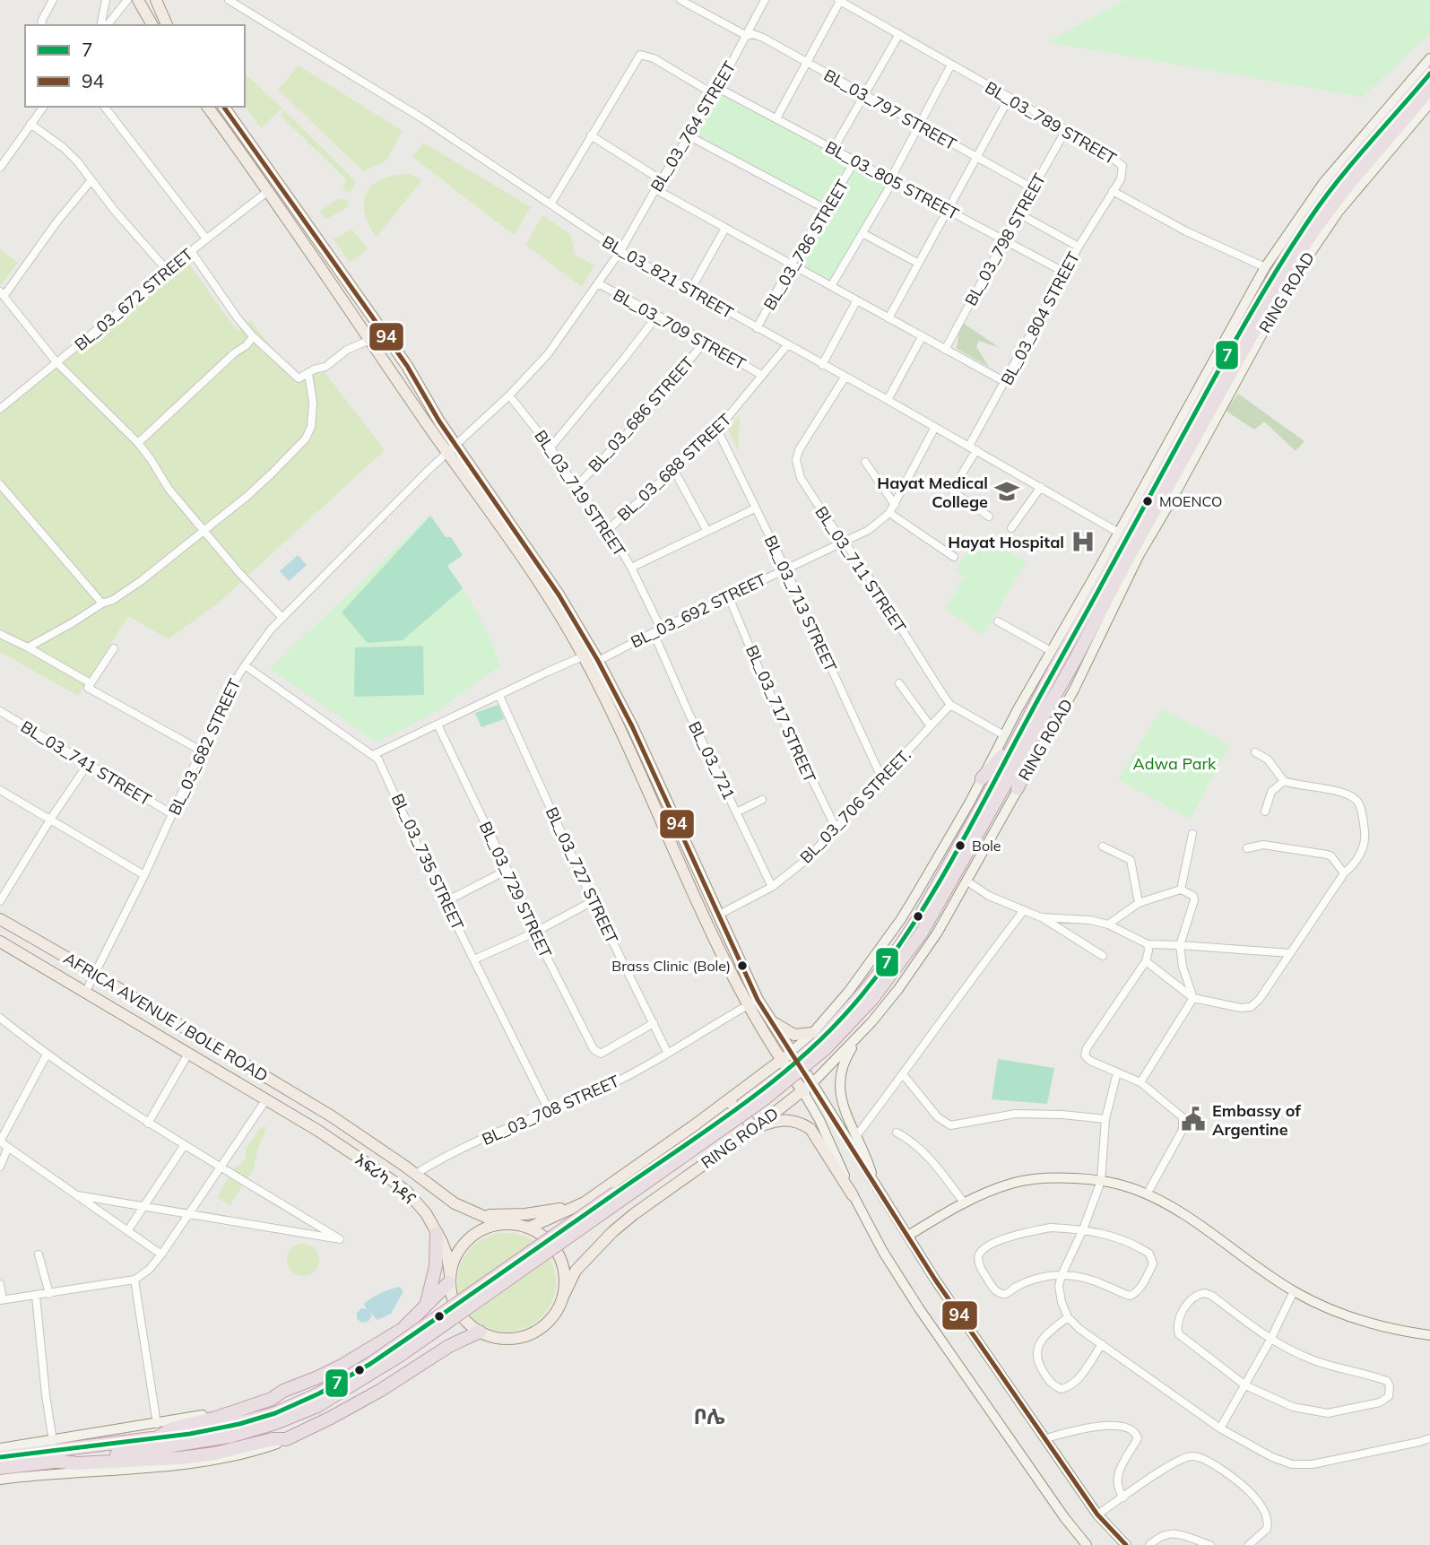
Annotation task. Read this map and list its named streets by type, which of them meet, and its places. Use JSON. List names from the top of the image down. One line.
{"streets":{"highway":["RING ROAD"],"main road":["AFRICA AVENUE / BOLE ROAD","አፍሪካ ጎዳና"],"street":["BL_03_797 STREET","BL_03_789 STREET","BL_03_764 STREET","BL_03_805 STREET","BL_03_798 STREET","BL_03_786 STREET","BL_03_821 STREET","BL_03_672 STREET","BL_03_804 STREET","BL_03_709 STREET","BL_03_686 STREET","BL_03_688 STREET","BL_03_719 STREET","BL_03_711 STREET","BL_03_713 STREET","BL_03_692 STREET","BL_03_717 STREET","BL_03_682 STREET","BL_03_721","BL_03_741 STREET","BL_03_706 STREET.","BL_03_735 STREET","BL_03_727 STREET","BL_03_729 STREET","BL_03_708 STREET"]},"crossings":[["BL_03_797 STREET","BL_03_764 STREET"],["BL_03_797 STREET","BL_03_798 STREET"],["BL_03_789 STREET","BL_03_798 STREET"],["BL_03_789 STREET","RING ROAD"],["BL_03_789 STREET","BL_03_804 STREET"],["BL_03_764 STREET","BL_03_805 STREET"],["BL_03_764 STREET","BL_03_821 STREET"],["BL_03_764 STREET","BL_03_709 STREET"],["BL_03_764 STREET","BL_03_719 STREET"],["BL_03_764 STREET","BL_03_682 STREET"],["BL_03_805 STREET","BL_03_798 STREET"],["BL_03_805 STREET","BL_03_786 STREET"],["BL_03_805 STREET","BL_03_804 STREET"],["BL_03_786 STREET","BL_03_821 STREET"],["BL_03_821 STREET","RING ROAD"],["BL_03_821 STREET","BL_03_804 STREET"],["BL_03_821 STREET","BL_03_688 STREET"],["BL_03_821 STREET","BL_03_711 STREET"],["BL_03_821 STREET","BL_03_692 STREET"],["RING ROAD","BL_03_711 STREET"],["RING ROAD","አፍሪካ ጎዳና"],["BL_03_709 STREET","BL_03_686 STREET"],["BL_03_709 STREET","BL_03_688 STREET"],["BL_03_686 STREET","BL_03_719 STREET"],["BL_03_688 STREET","BL_03_719 STREET"],["BL_03_688 STREET","BL_03_713 STREET"],["BL_03_719 STREET","BL_03_692 STREET"],["BL_03_719 STREET","BL_03_682 STREET"],["BL_03_711 STREET","BL_03_692 STREET"],["BL_03_711 STREET","BL_03_706 STREET."],["BL_03_713 STREET","BL_03_692 STREET"],["BL_03_713 STREET","BL_03_706 STREET."],["BL_03_692 STREET","BL_03_717 STREET"],["BL_03_692 STREET","BL_03_721"],["BL_03_717 STREET","BL_03_706 STREET."],["BL_03_682 STREET","BL_03_741 STREET"],["BL_03_682 STREET","BL_03_735 STREET"],["BL_03_682 STREET","AFRICA AVENUE / BOLE ROAD"],["BL_03_721","BL_03_706 STREET."],["BL_03_735 STREET","BL_03_708 STREET"],["BL_03_727 STREET","BL_03_729 STREET"],["BL_03_727 STREET","BL_03_708 STREET"],["AFRICA AVENUE / BOLE ROAD","አፍሪካ ጎዳና"],["BL_03_708 STREET","አፍሪካ ጎዳና"]],"districts":["ቦሌ"],"parks":["Adwa Park"],"places":{"school or university":["Hayat Medical College"],"other":["MOENCO","Bole","Brass Clinic (Bole)"],"hospital":["Hayat Hospital"],"public building":["Embassy of Argentine"]},"lines":["transit line 7","transit line 94"],"legend":["7","94"]}
